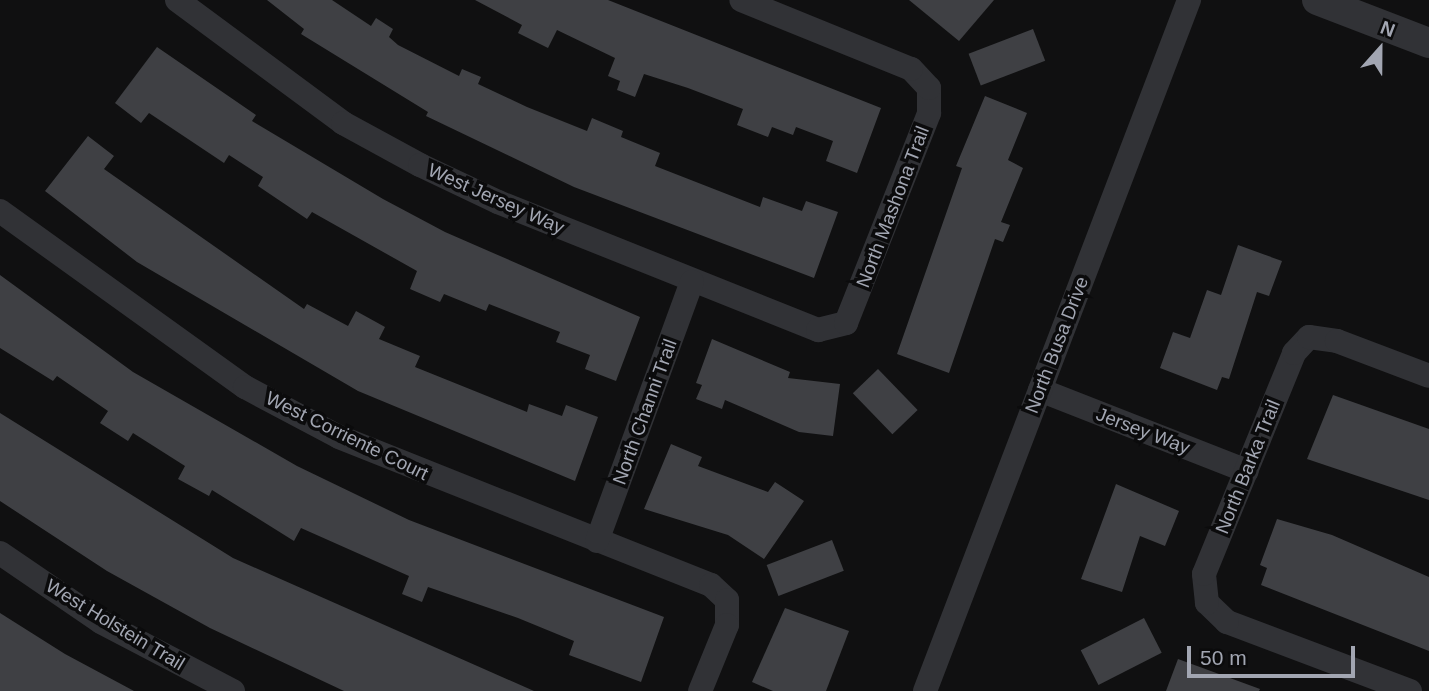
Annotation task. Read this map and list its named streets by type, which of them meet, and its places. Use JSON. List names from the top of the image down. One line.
{"streets":{"street":["West Jersey Way","North Mashona Trail","North Busa Drive","North Channi Trail","Jersey Way","West Corriente Court","North Barka Trail","West Holstein Trail"]},"crossings":[["West Jersey Way","North Mashona Trail"],["West Jersey Way","North Channi Trail"],["North Busa Drive","Jersey Way"],["North Channi Trail","West Corriente Court"],["Jersey Way","North Barka Trail"]],"scale_bar":"50 m","north":"top"}
